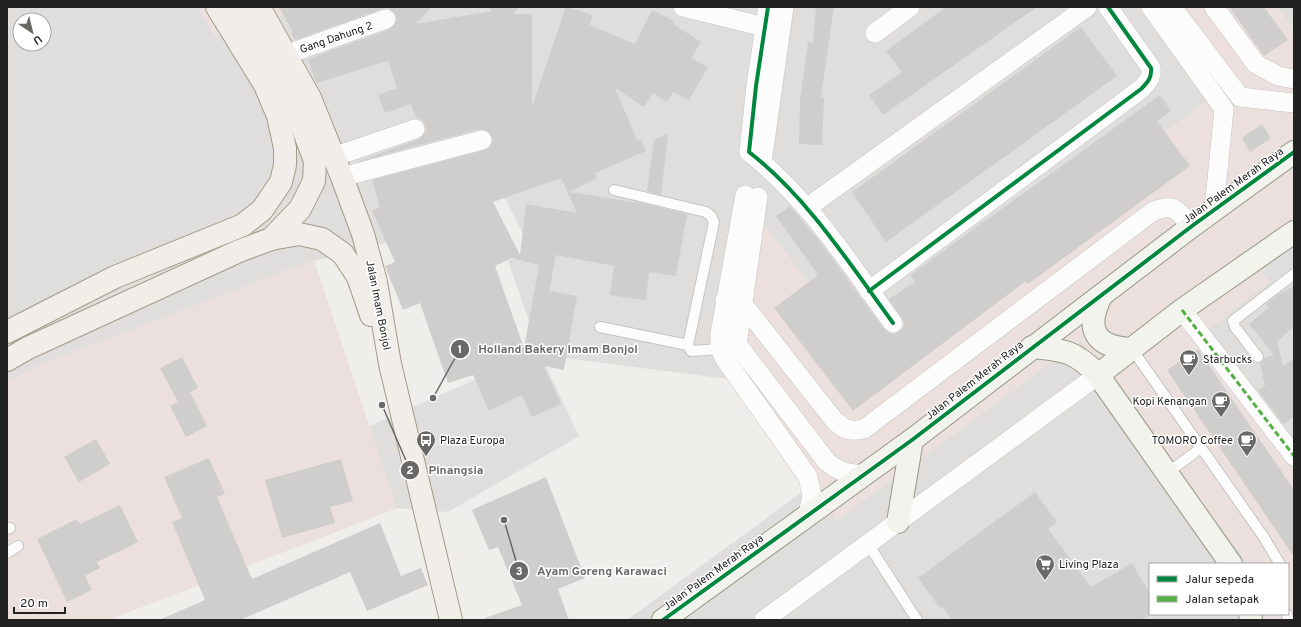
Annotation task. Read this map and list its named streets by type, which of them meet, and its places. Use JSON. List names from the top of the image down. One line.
{"streets":{"main road":["Jalan Imam Bonjol"],"street":["Gang Dahung 2","Jalan Palem Merah Raya"]},"crossings":[["Gang Dahung 2","Jalan Imam Bonjol"]],"places":{"cafe":["Starbucks","Kopi Kenangan","TOMORO Coffee"],"other":["Holland Bakery Imam Bonjol","Pinangsia","Ayam Goreng Karawaci"],"bus stop":["Plaza Europa"],"supermarket":["Living Plaza"]},"legend":["Jalur sepeda","Jalan setapak"],"scale_bar":"20 m","north":"bottom right"}
